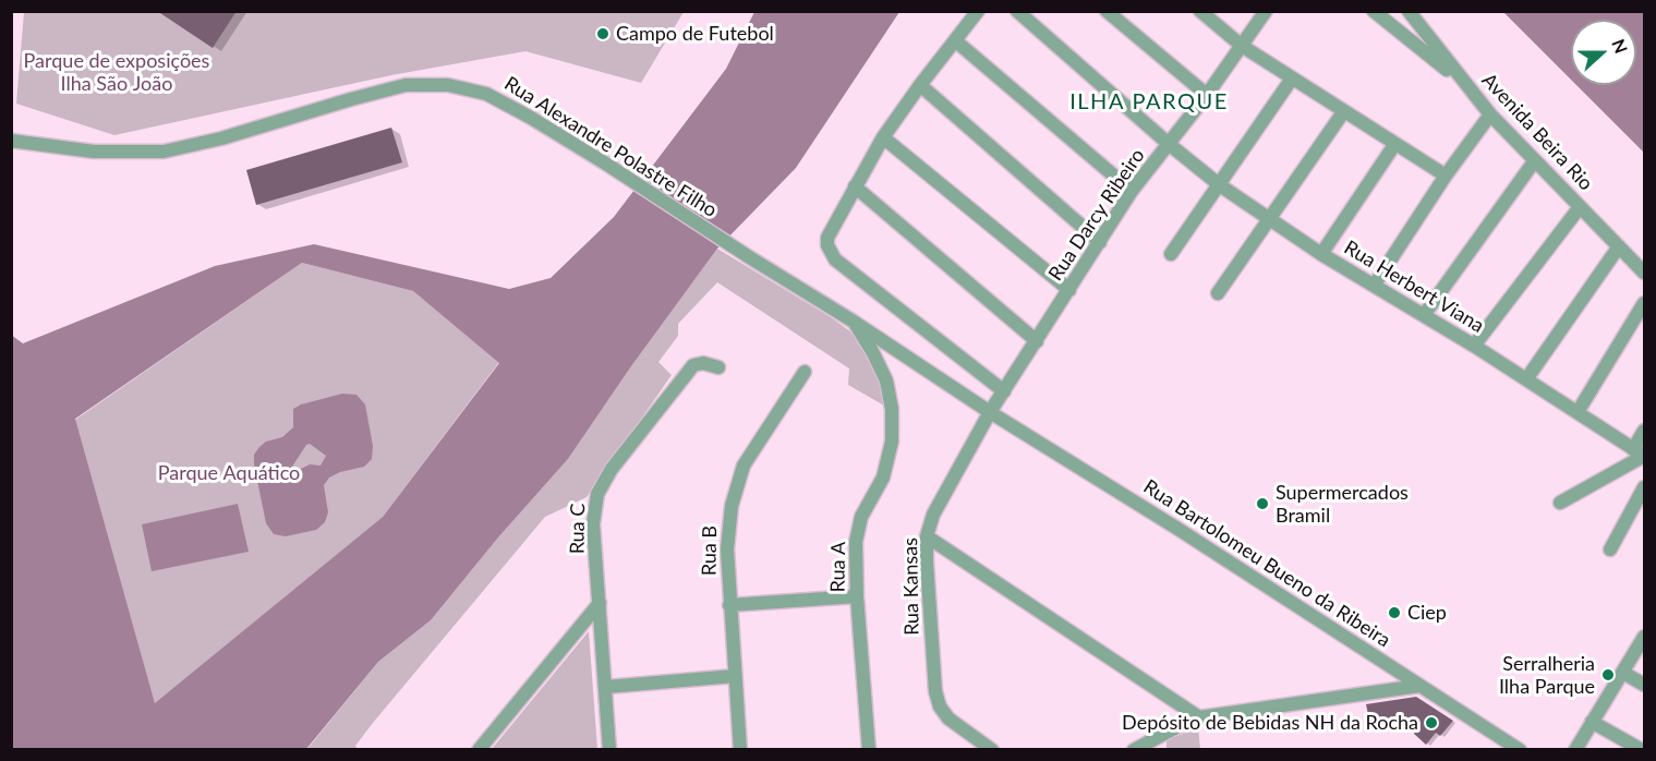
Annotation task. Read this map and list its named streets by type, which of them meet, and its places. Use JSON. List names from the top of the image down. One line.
{"streets":{"street":["Avenida Beira Rio","Rua Alexandre Polastre Filho","Rua Darcy Ribeiro","Rua Herbert Viana","Rua C","Rua B","Rua Bartolomeu Bueno da Ribeira","Rua A","Rua Kansas"]},"crossings":[["Rua Alexandre Polastre Filho","Rua Darcy Ribeiro"],["Rua Alexandre Polastre Filho","Rua Bartolomeu Bueno da Ribeira"],["Rua Alexandre Polastre Filho","Rua A"],["Rua Alexandre Polastre Filho","Rua Kansas"],["Rua Darcy Ribeiro","Rua Herbert Viana"],["Rua Darcy Ribeiro","Rua Bartolomeu Bueno da Ribeira"],["Rua Darcy Ribeiro","Rua Kansas"],["Rua Bartolomeu Bueno da Ribeira","Rua Kansas"]],"districts":["ILHA PARQUE"],"parks":["Parque de exposições Ilha São João","Parque Aquático"],"places":["Campo de Futebol","Supermercados Bramil","Ciep","Serralheria Ilha Parque","Depósito de Bebidas NH da Rocha"],"north":"right"}
